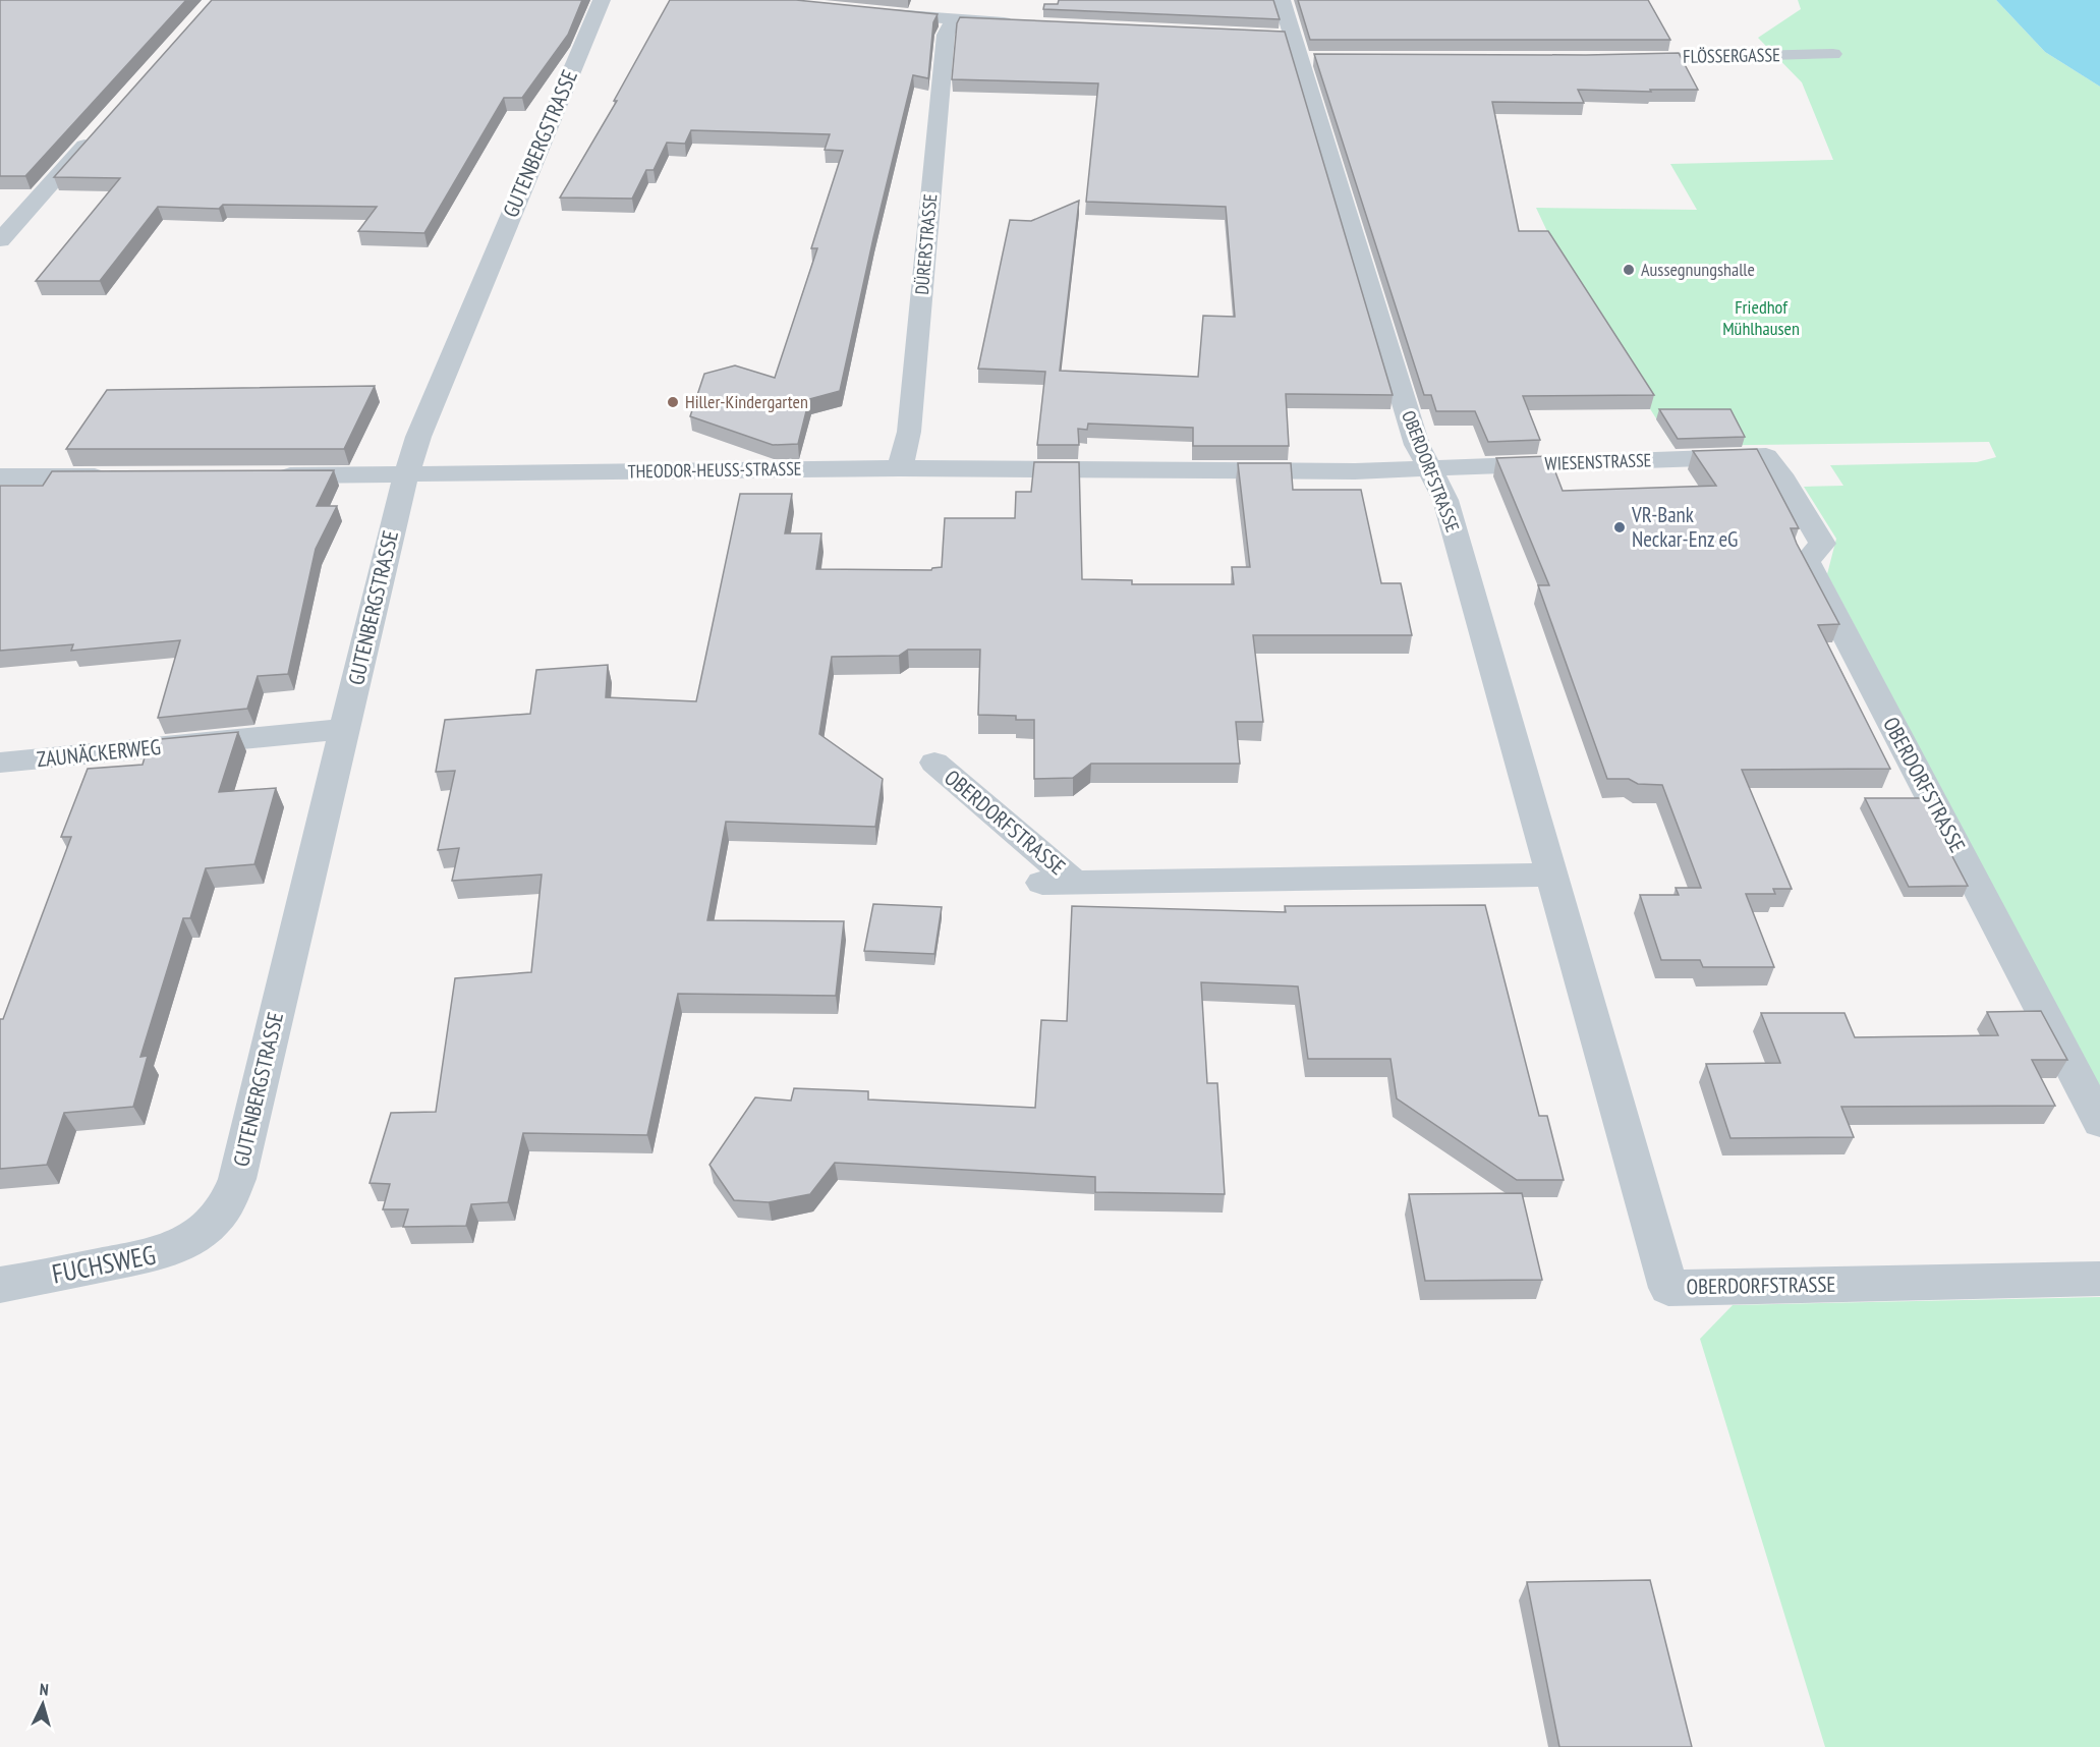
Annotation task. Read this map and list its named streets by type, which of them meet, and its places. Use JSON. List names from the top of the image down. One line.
{"streets":{"street":["FLÖSSERGASSE","GUTENBERGSTRASSE","DÜRERSTRASSE","WIESENSTRASSE","THEODOR-HEUSS-STRASSE","OBERDORFSTRASSE","ZAUNÄCKERWEG","FUCHSWEG"]},"crossings":[["GUTENBERGSTRASSE","THEODOR-HEUSS-STRASSE"],["GUTENBERGSTRASSE","ZAUNÄCKERWEG"],["GUTENBERGSTRASSE","FUCHSWEG"],["DÜRERSTRASSE","THEODOR-HEUSS-STRASSE"],["WIESENSTRASSE","THEODOR-HEUSS-STRASSE"],["WIESENSTRASSE","OBERDORFSTRASSE"],["THEODOR-HEUSS-STRASSE","OBERDORFSTRASSE"]],"parks":["Friedhof Mühlhausen"],"places":["Aussegnungshalle","Hiller-Kindergarten","VR-Bank Neckar-Enz eG"],"north":"top"}
